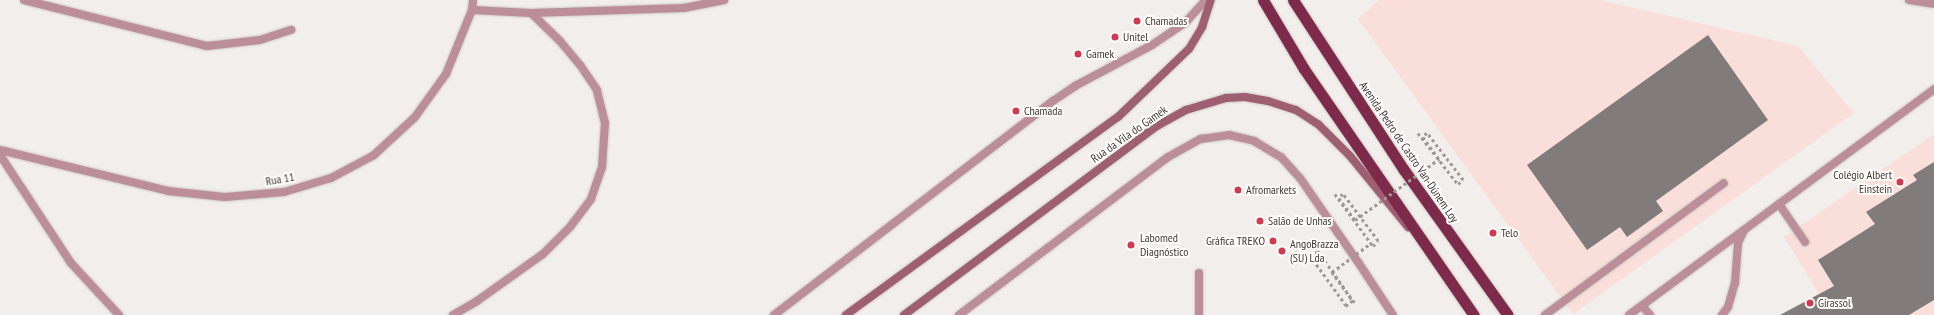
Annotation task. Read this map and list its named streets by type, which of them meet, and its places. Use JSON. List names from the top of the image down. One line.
{"streets":{"highway":["Avenida Pedro de Castro Van-Dúnem Loy"],"main road":["Rua da Vila do Gamek"],"street":["Rua 11"]},"places":["Chamadas","Unitel","Gamek","Chamada","Colégio Albert Einstein","Afromarkets","Salão de Unhas","Telo","Gráfica TREKO","Labomed Diagnóstico","AngoBrazza (SU) Lda","Girassol"]}
